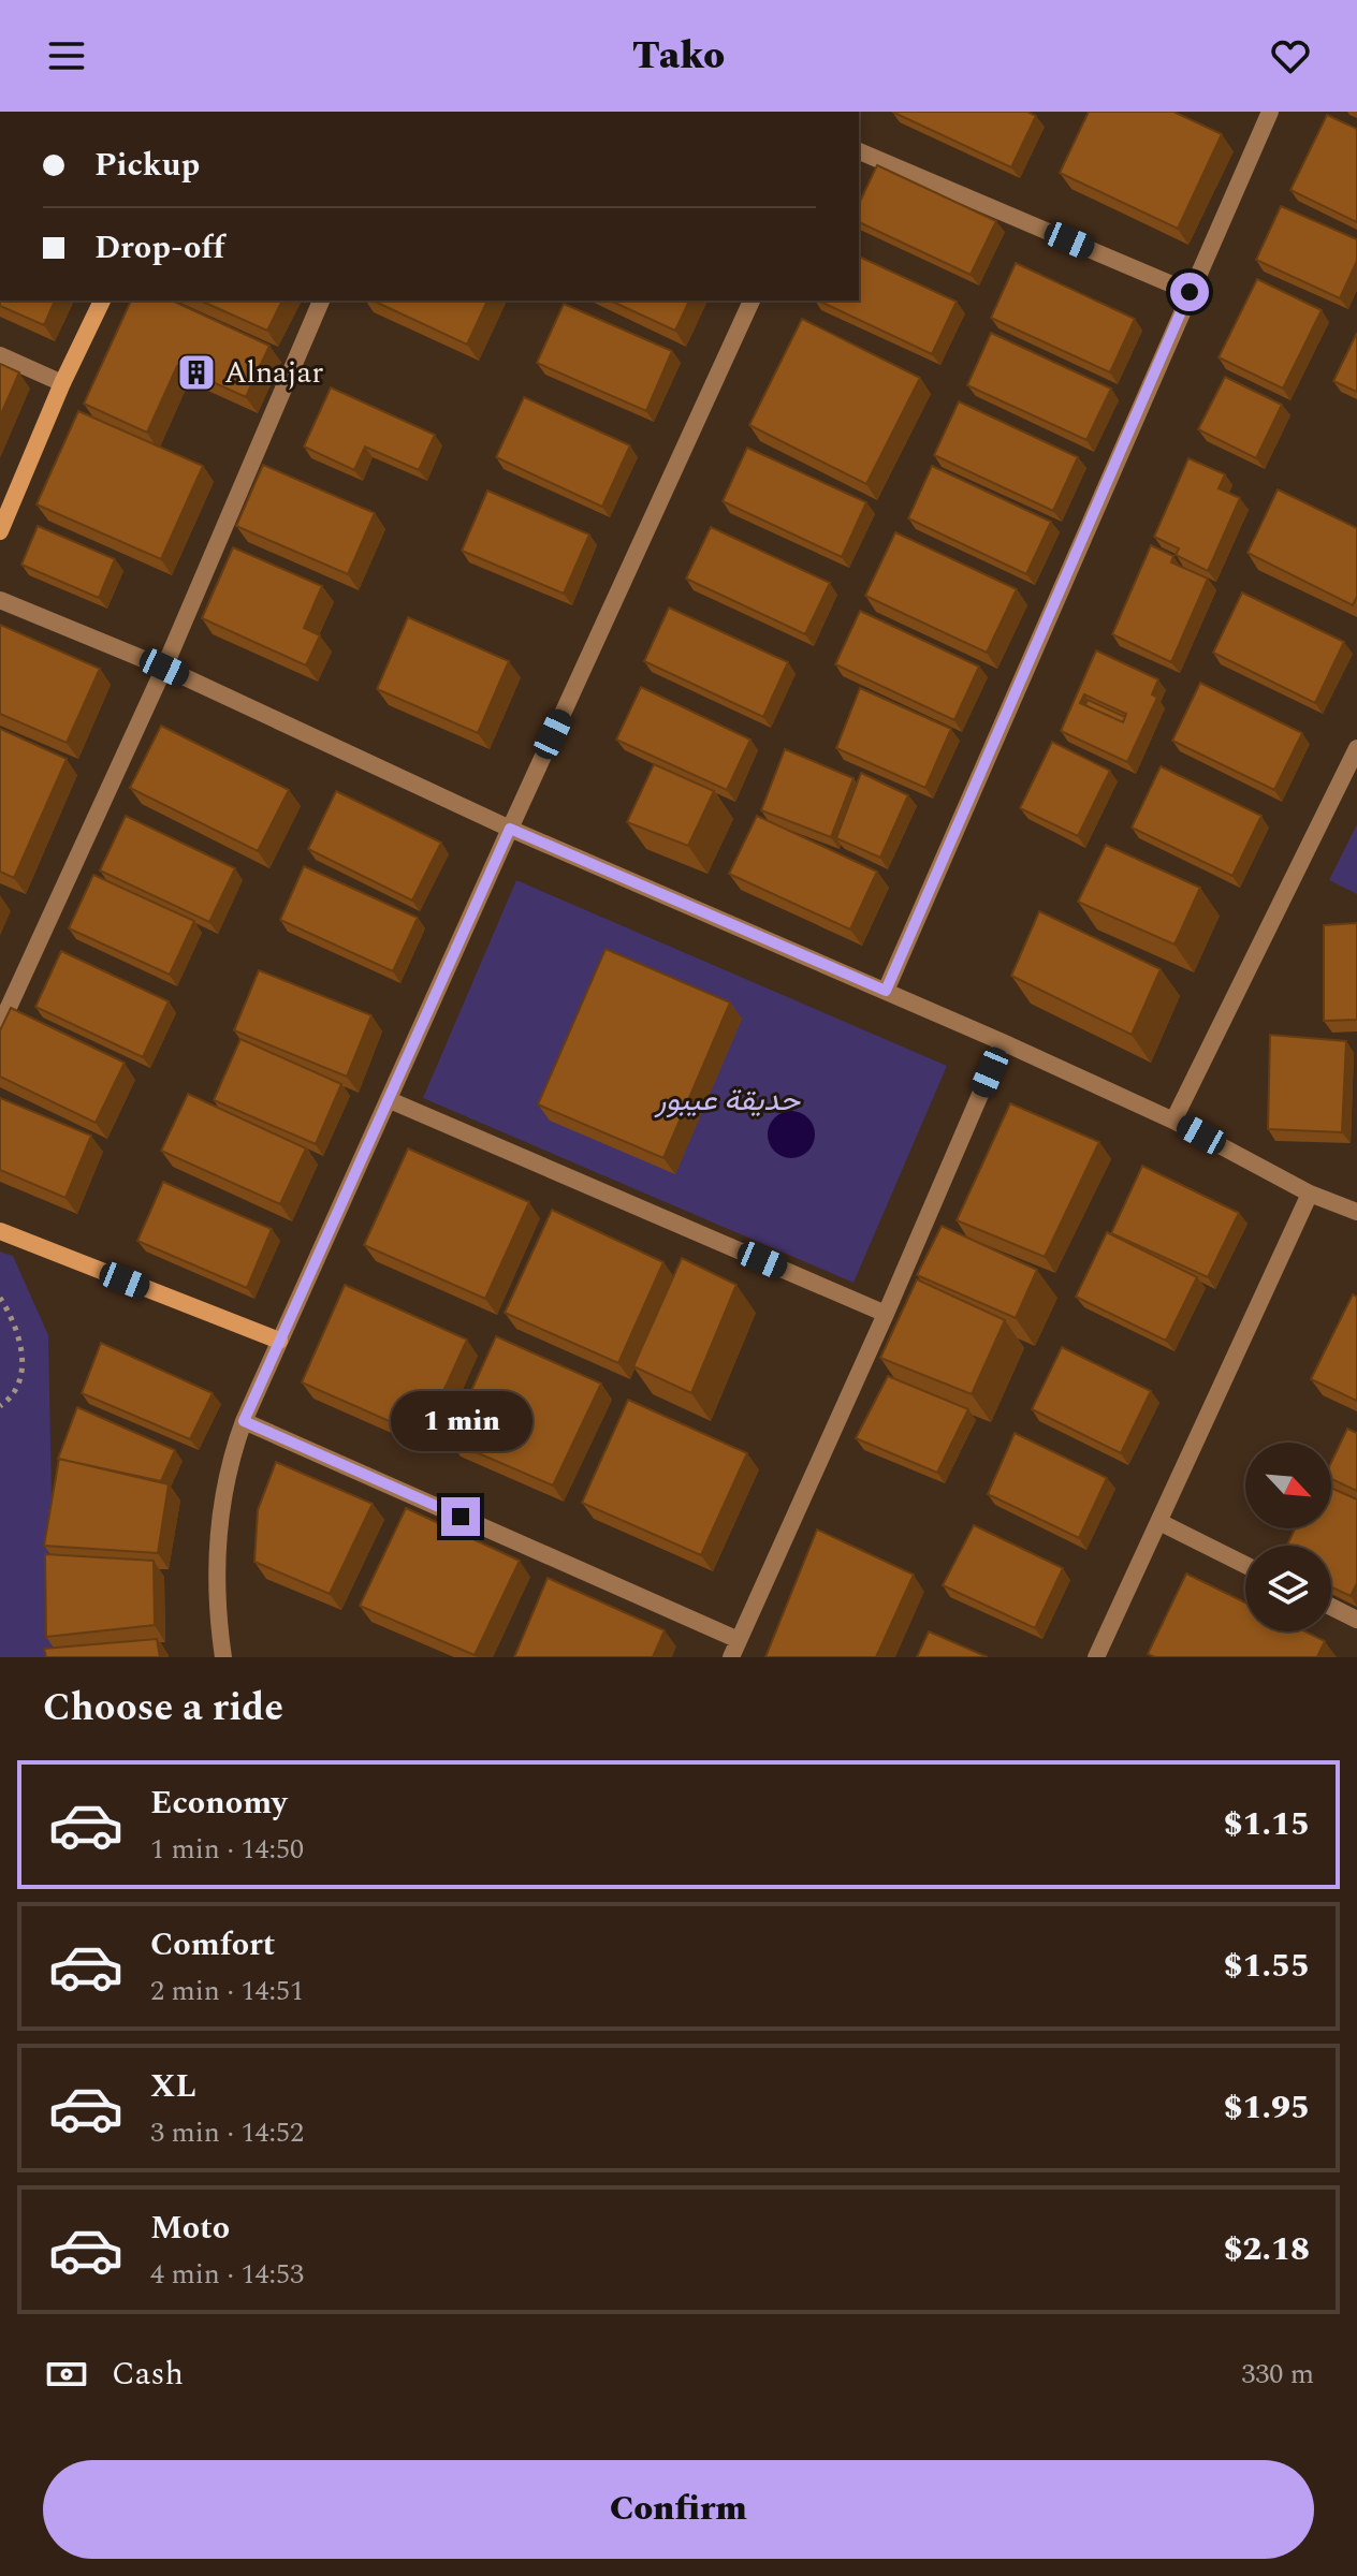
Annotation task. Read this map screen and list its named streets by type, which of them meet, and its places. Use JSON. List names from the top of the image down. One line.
{"parks":["حديقة عيبور"],"places":{"building":["Alnajar"]},"north":"bottom right","page":{"header":"Tako","banner":["Pickup","Drop-off"],"bubble":"1 min","heading":"Choose a ride","list":[{"name":"Economy","note":"1 min · 14:50","value":"$1.15"},{"name":"Comfort","note":"2 min · 14:51","value":"$1.55"},{"name":"XL","note":"3 min · 14:52","value":"$1.95"},{"name":"Moto","note":"4 min · 14:53","value":"$2.18"}],"pay":["Cash","330 m"],"buttons":"Confirm"}}
